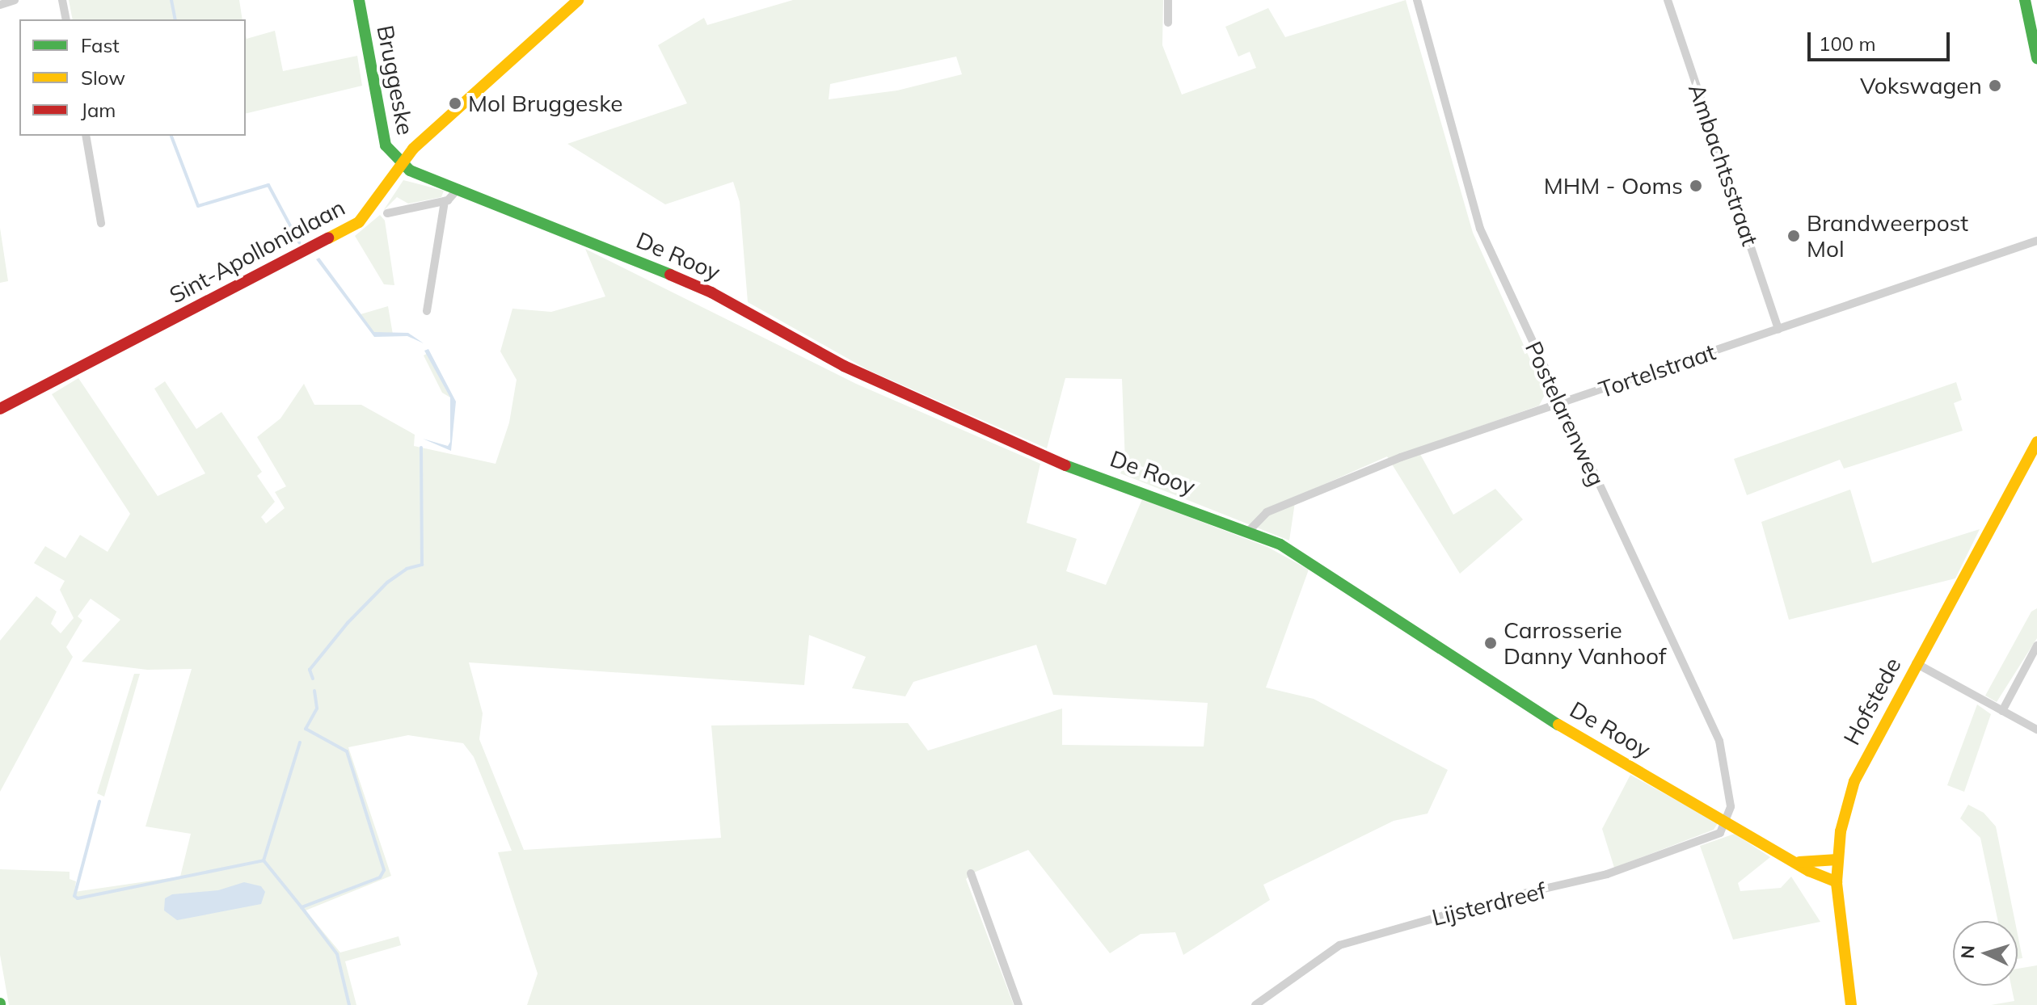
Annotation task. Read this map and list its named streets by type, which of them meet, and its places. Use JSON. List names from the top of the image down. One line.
{"streets":{"street":["Bruggeske","Ambachtsstraat","Sint-Apollonialaan","De Rooy","Tortelstraat","Postelarenweg","Hofstede","Lijsterdreef"]},"crossings":[["Bruggeske","Sint-Apollonialaan"],["Bruggeske","De Rooy"],["Ambachtsstraat","Tortelstraat"],["Sint-Apollonialaan","De Rooy"],["De Rooy","Tortelstraat"],["De Rooy","Postelarenweg"],["De Rooy","Hofstede"],["De Rooy","Lijsterdreef"],["Tortelstraat","Postelarenweg"],["Postelarenweg","Lijsterdreef"]],"places":["Vokswagen","Mol Bruggeske","MHM - Ooms","Brandweerpost Mol","Carrosserie Danny Vanhoof"],"legend":["Fast","Slow","Jam"],"scale_bar":"100 m","north":"left"}
